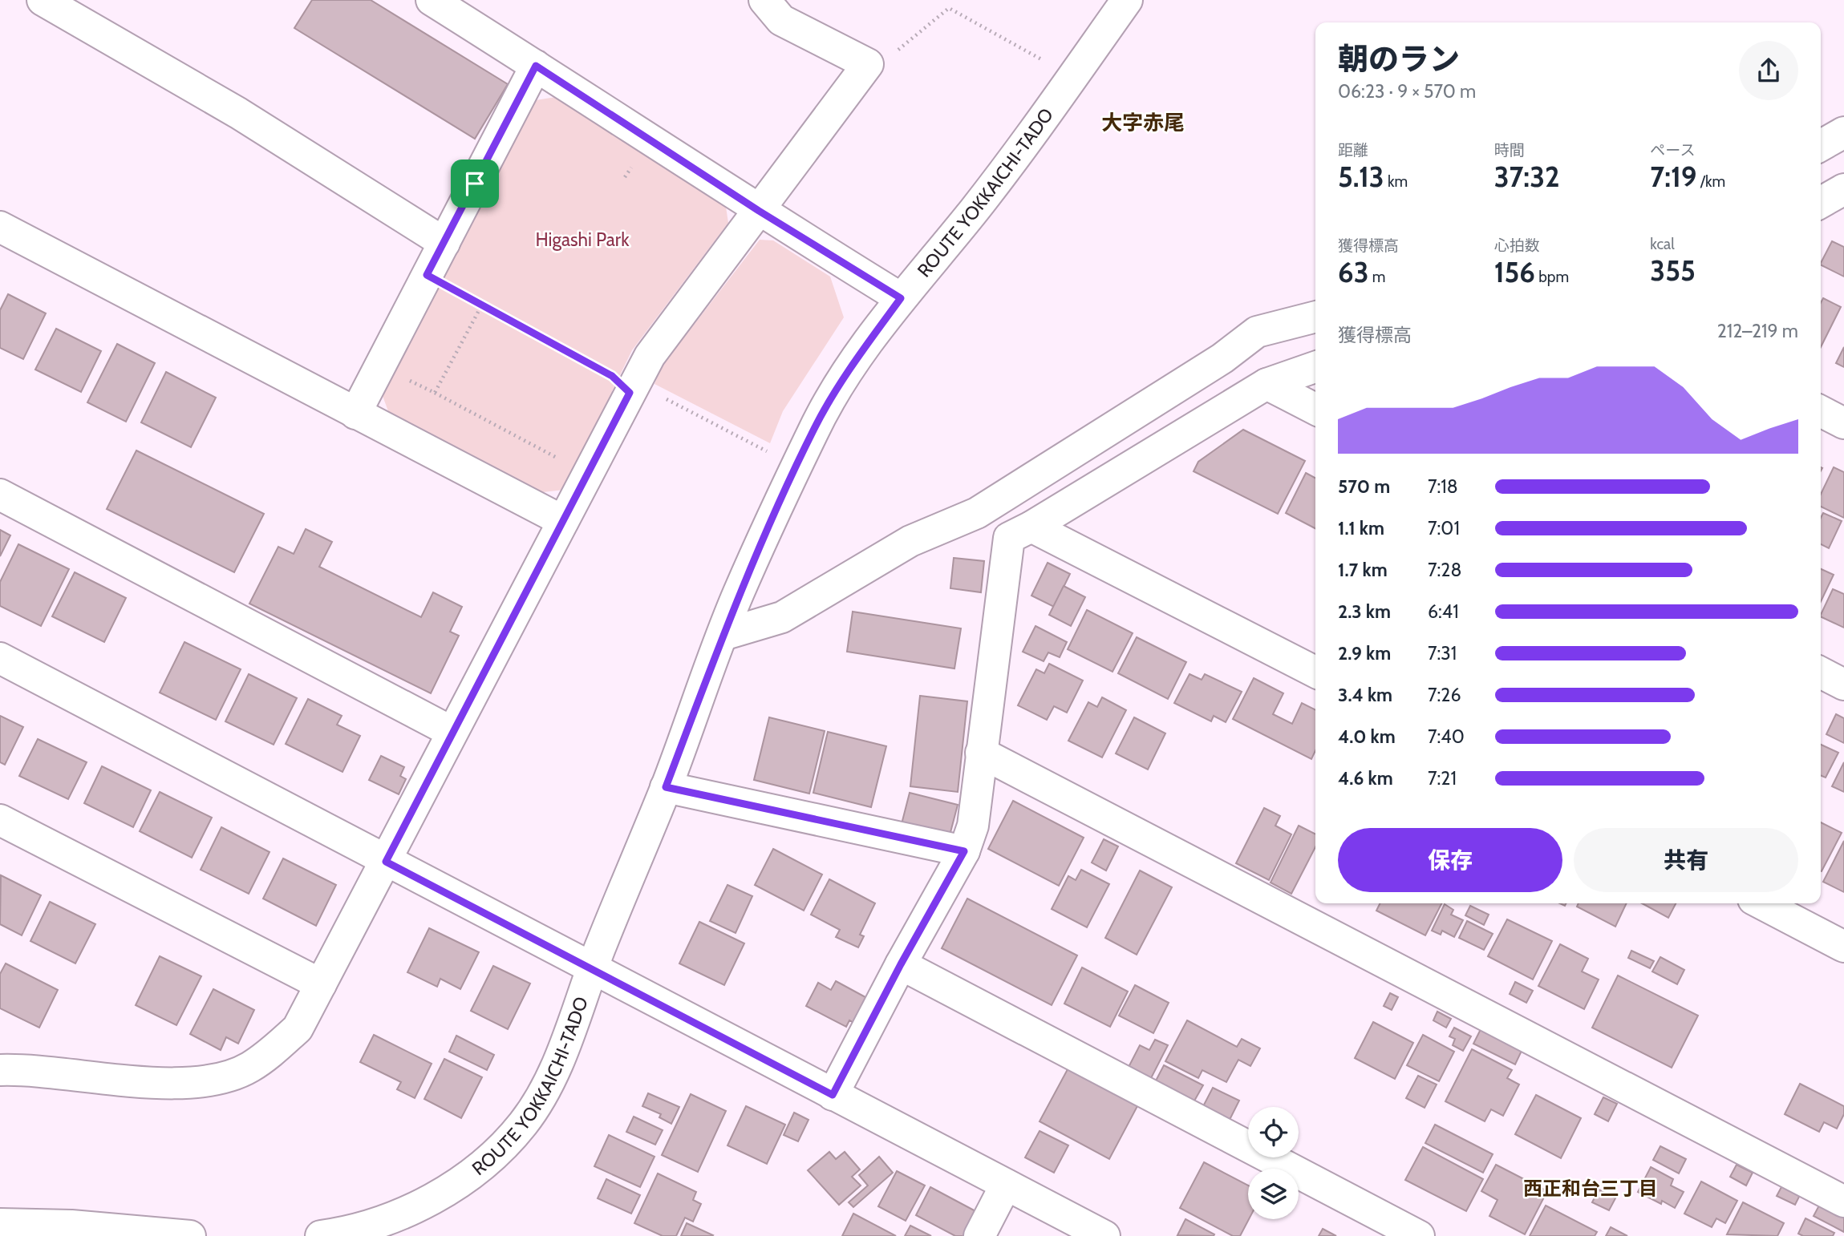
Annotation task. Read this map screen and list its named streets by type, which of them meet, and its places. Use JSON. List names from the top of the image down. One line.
{"streets":{"street":["ROUTE YOKKAICHI-TADO"]},"districts":["大字赤尾","西正和台三丁目"],"parks":["Higashi Park"],"page":{"heading":["朝のラン","06:23 · 9 × 570 m"],"stats":[["距離","5.13 km"],["時間","37:32"],["ペース","7:19 /km"],["獲得標高","63 m"],["心拍数","156 bpm"],["kcal","355"]],"chart":["獲得標高","212–219 m"],"list":[{"name":"570 m","note":"7:18"},{"name":"1.1 km","note":"7:01"},{"name":"1.7 km","note":"7:28"},{"name":"2.3 km","note":"6:41"},{"name":"2.9 km","note":"7:31"},{"name":"3.4 km","note":"7:26"},{"name":"4.0 km","note":"7:40"},{"name":"4.6 km","note":"7:21"}],"buttons":["保存","共有"]}}
